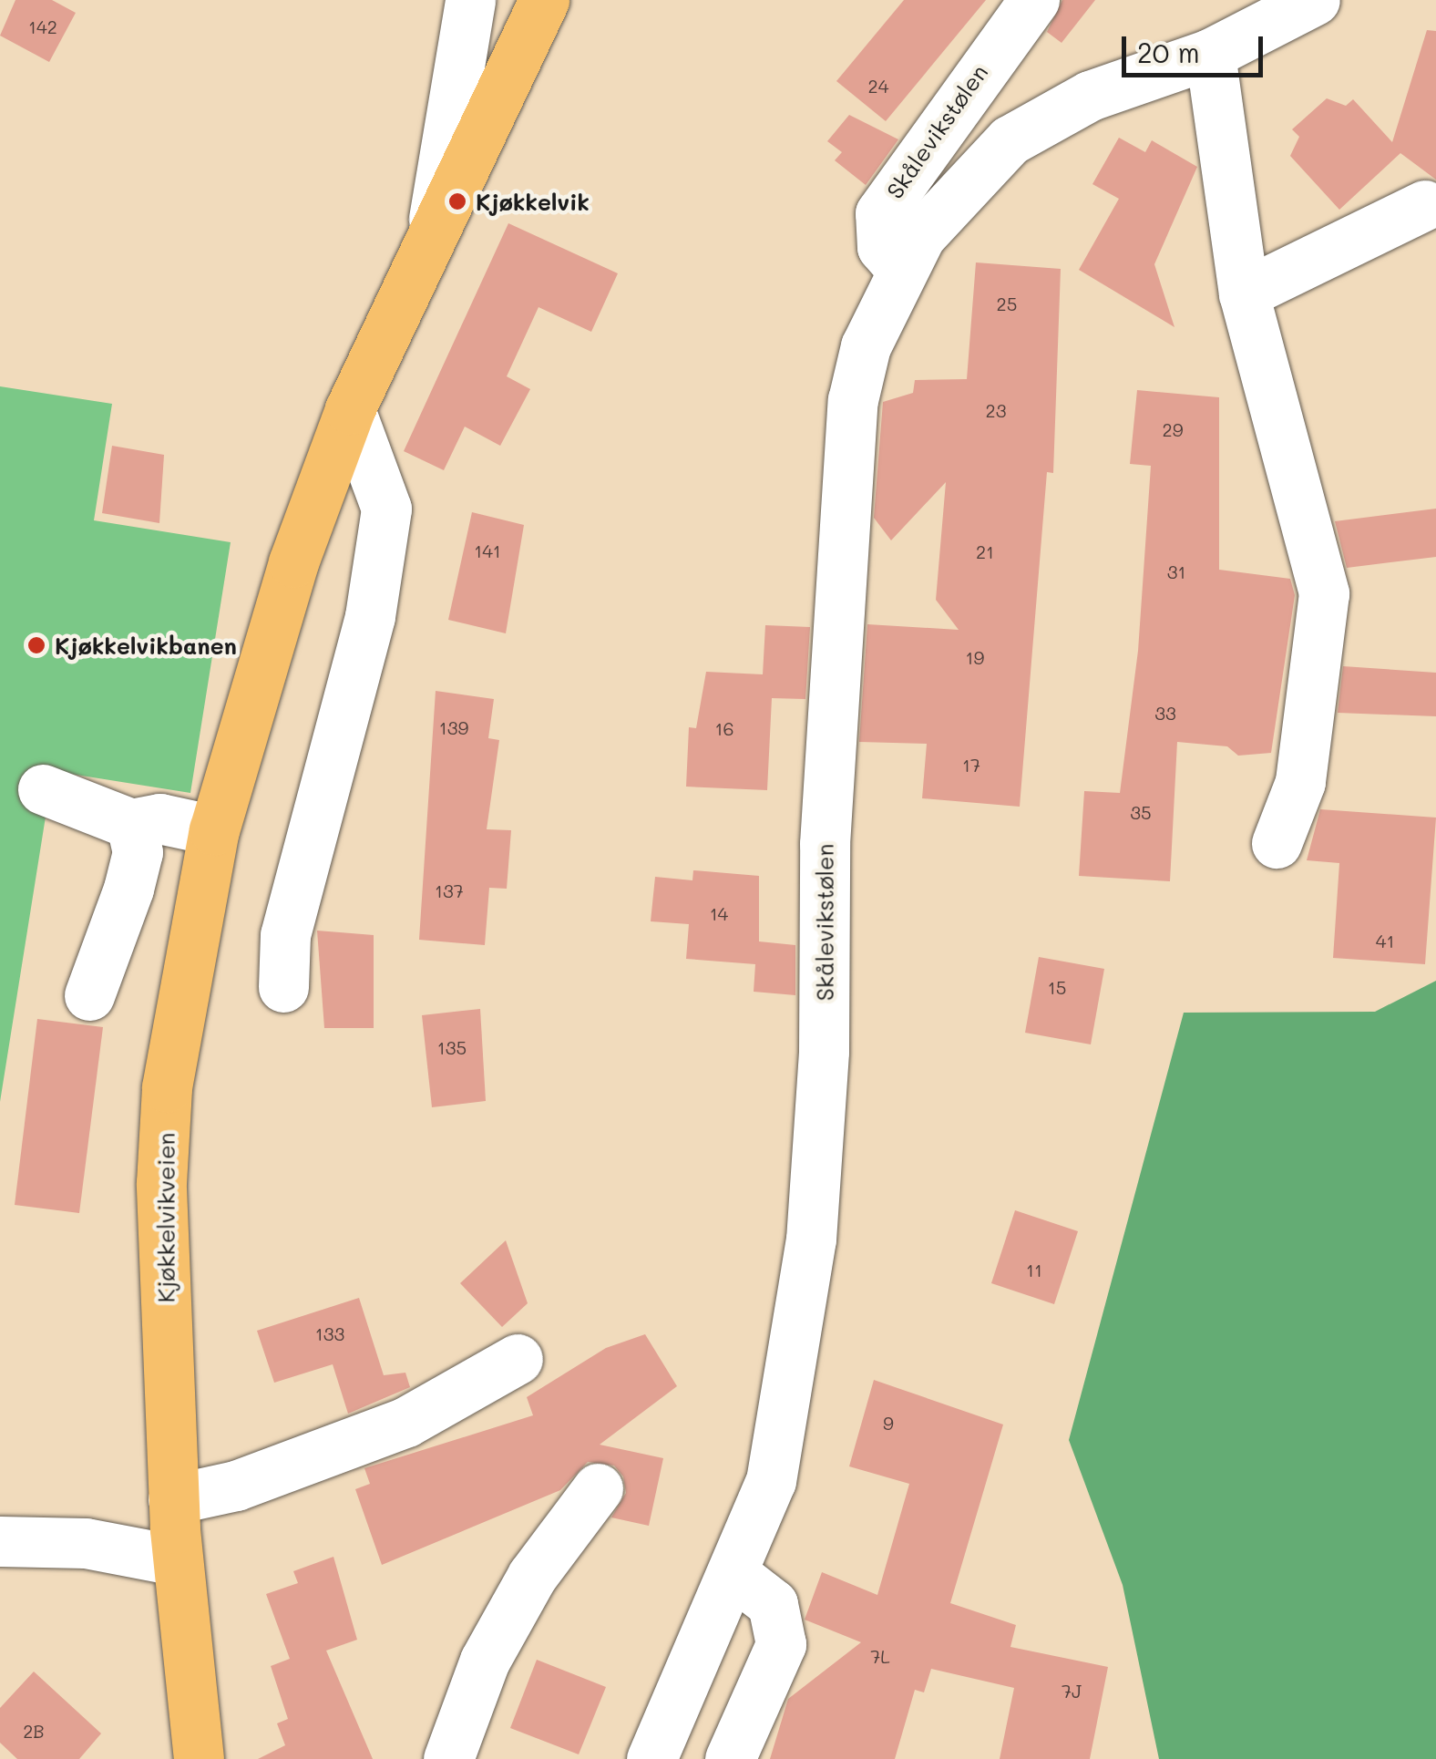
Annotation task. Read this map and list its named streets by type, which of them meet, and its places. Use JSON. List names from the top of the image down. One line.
{"streets":{"main road":["Kjøkkelvikveien"],"street":["Skålevikstølen"]},"places":["Kjøkkelvik","Kjøkkelvikbanen"],"house_numbers":["142","24","25","23","29","141","21","31","19","33","139","16","17","35","137","14","41","15","135","11","133","9","7L","7J","2B"],"scale_bar":"20 m"}
